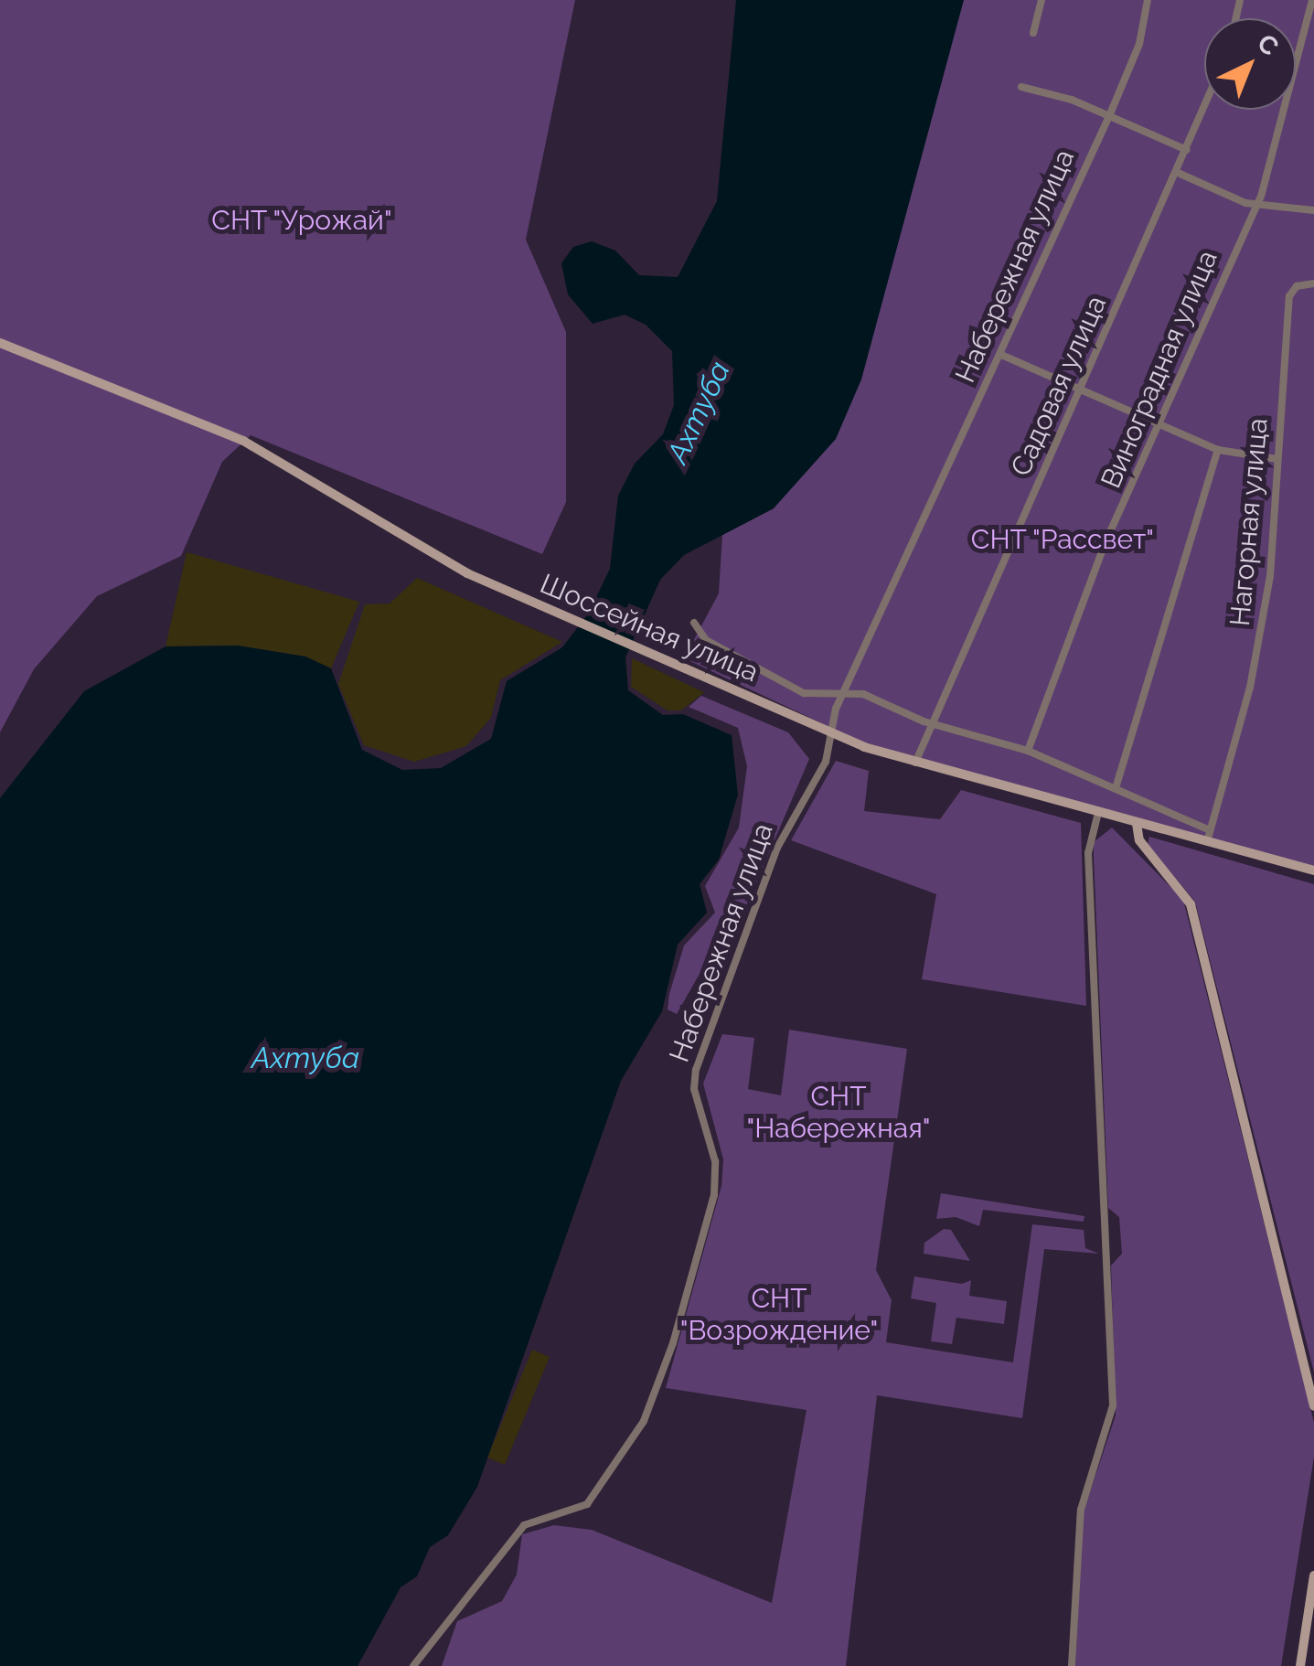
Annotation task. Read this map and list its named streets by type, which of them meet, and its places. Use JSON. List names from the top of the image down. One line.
{"streets":{"street":["Набережная улица","Виноградная улица","Садовая улица","Нагорная улица","Шоссейная улица"]},"crossings":[["Набережная улица","Шоссейная улица"],["Садовая улица","Шоссейная улица"],["Нагорная улица","Шоссейная улица"]],"water":["Ахтуба"],"parks":["СНТ \"Урожай\"","СНТ \"Рассвет\"","СНТ \"Набережная\"","СНТ \"Возрождение\""],"north":"top right"}
